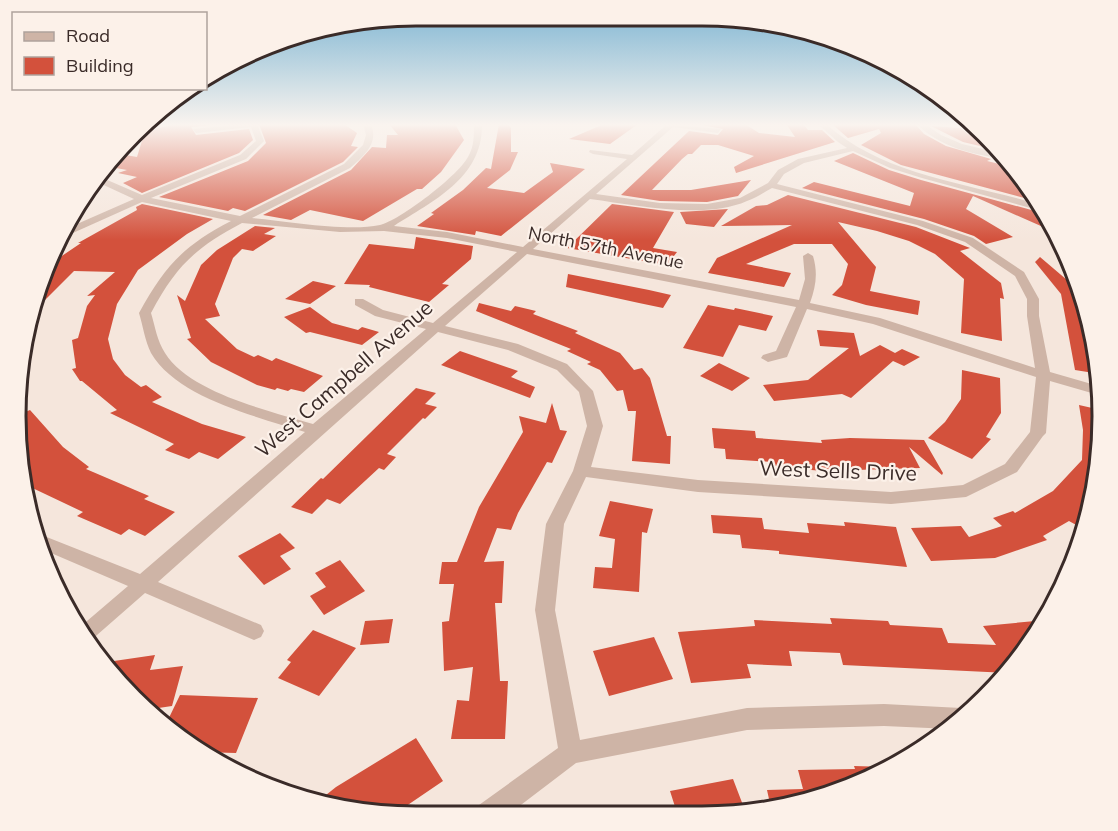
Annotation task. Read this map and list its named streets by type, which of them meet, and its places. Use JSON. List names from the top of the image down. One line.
{"streets":{"street":["North 57th Avenue","West Campbell Avenue","West Sells Drive"]},"crossings":[["North 57th Avenue","West Campbell Avenue"],["North 57th Avenue","West Sells Drive"]],"legend":["Road","Building"]}
